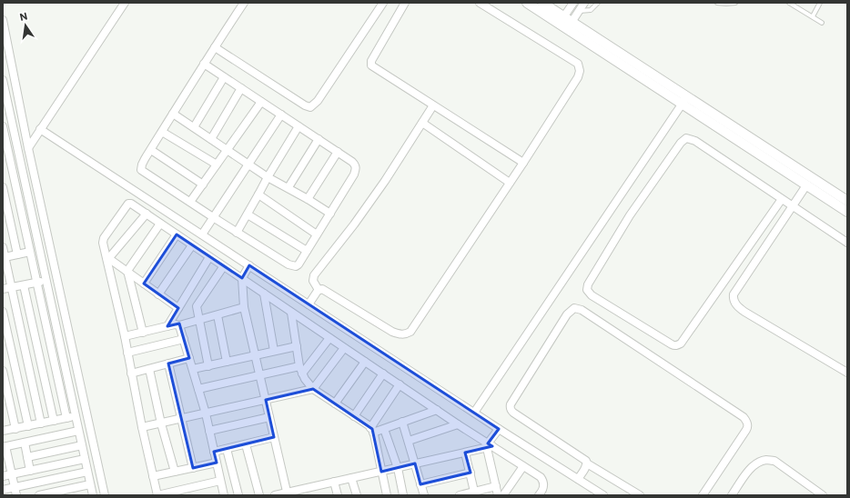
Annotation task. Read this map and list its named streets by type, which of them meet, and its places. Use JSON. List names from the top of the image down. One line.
{"north":"top"}
